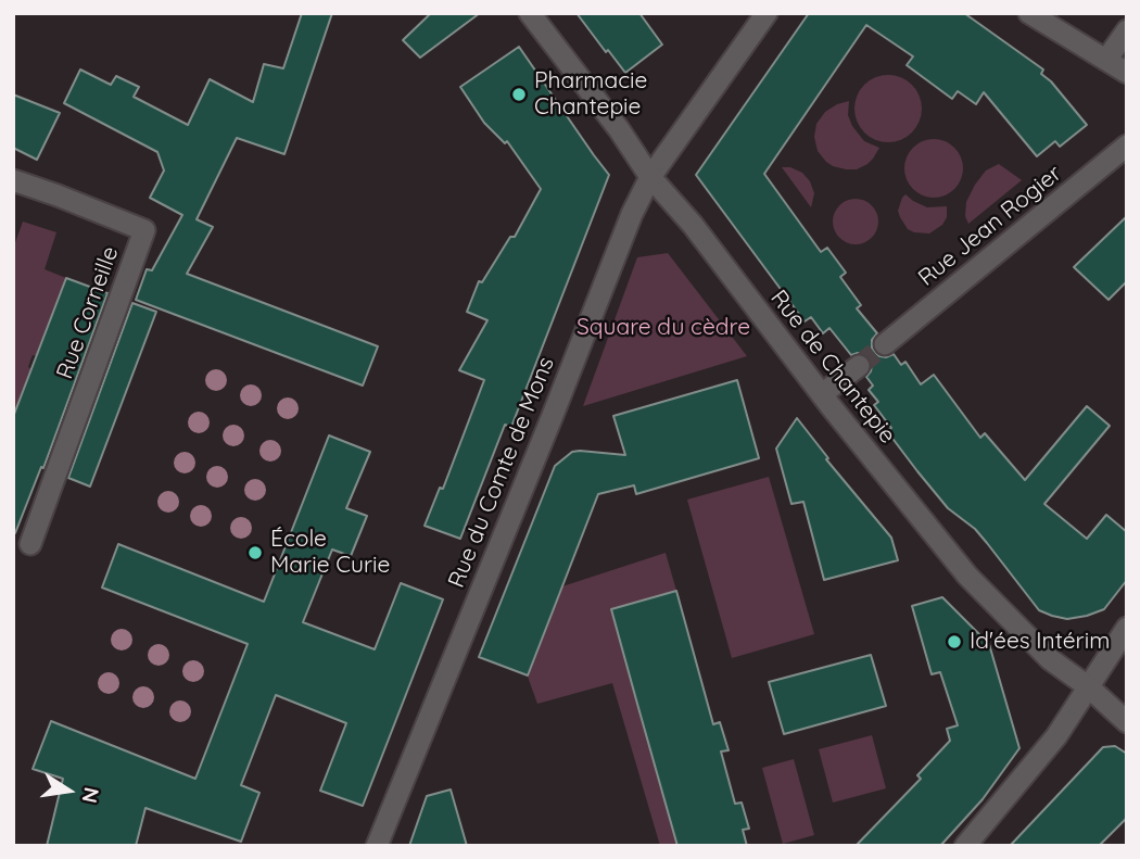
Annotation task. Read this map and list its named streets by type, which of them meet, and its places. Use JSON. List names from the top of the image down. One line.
{"streets":{"street":["Rue Jean Rogier","Rue Corneille","Rue de Chantepie","Rue du Comte de Mons"]},"crossings":[["Rue de Chantepie","Rue du Comte de Mons"]],"parks":["Square du cèdre"],"places":["Pharmacie Chantepie","École Marie Curie","Id'ées Intérim"],"north":"right"}
